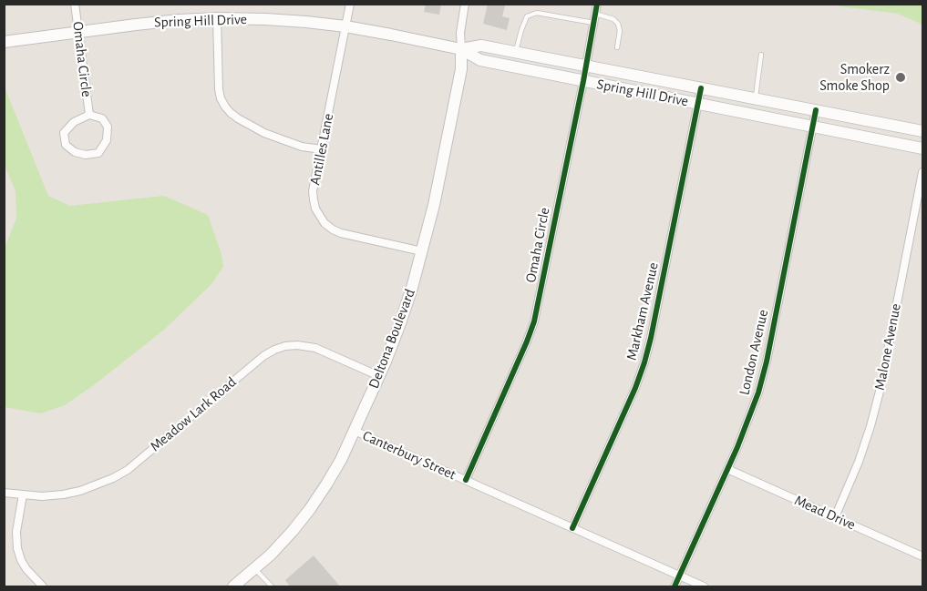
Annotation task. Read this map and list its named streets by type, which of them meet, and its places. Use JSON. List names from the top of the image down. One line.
{"streets":{"main road":["Spring Hill Drive","Deltona Boulevard"],"street":["Omaha Circle","Antilles Lane","Markham Avenue","Malone Avenue","London Avenue","Meadow Lark Road","Canterbury Street","Mead Drive"]},"crossings":[["Spring Hill Drive","Omaha Circle"],["Spring Hill Drive","Antilles Lane"],["Spring Hill Drive","Markham Avenue"],["Spring Hill Drive","Deltona Boulevard"],["Spring Hill Drive","London Avenue"],["Omaha Circle","Canterbury Street"],["Antilles Lane","Deltona Boulevard"],["Markham Avenue","Canterbury Street"],["Deltona Boulevard","Meadow Lark Road"],["Deltona Boulevard","Canterbury Street"],["Malone Avenue","Mead Drive"],["London Avenue","Canterbury Street"],["London Avenue","Mead Drive"]],"places":["Smokerz Smoke Shop"]}
